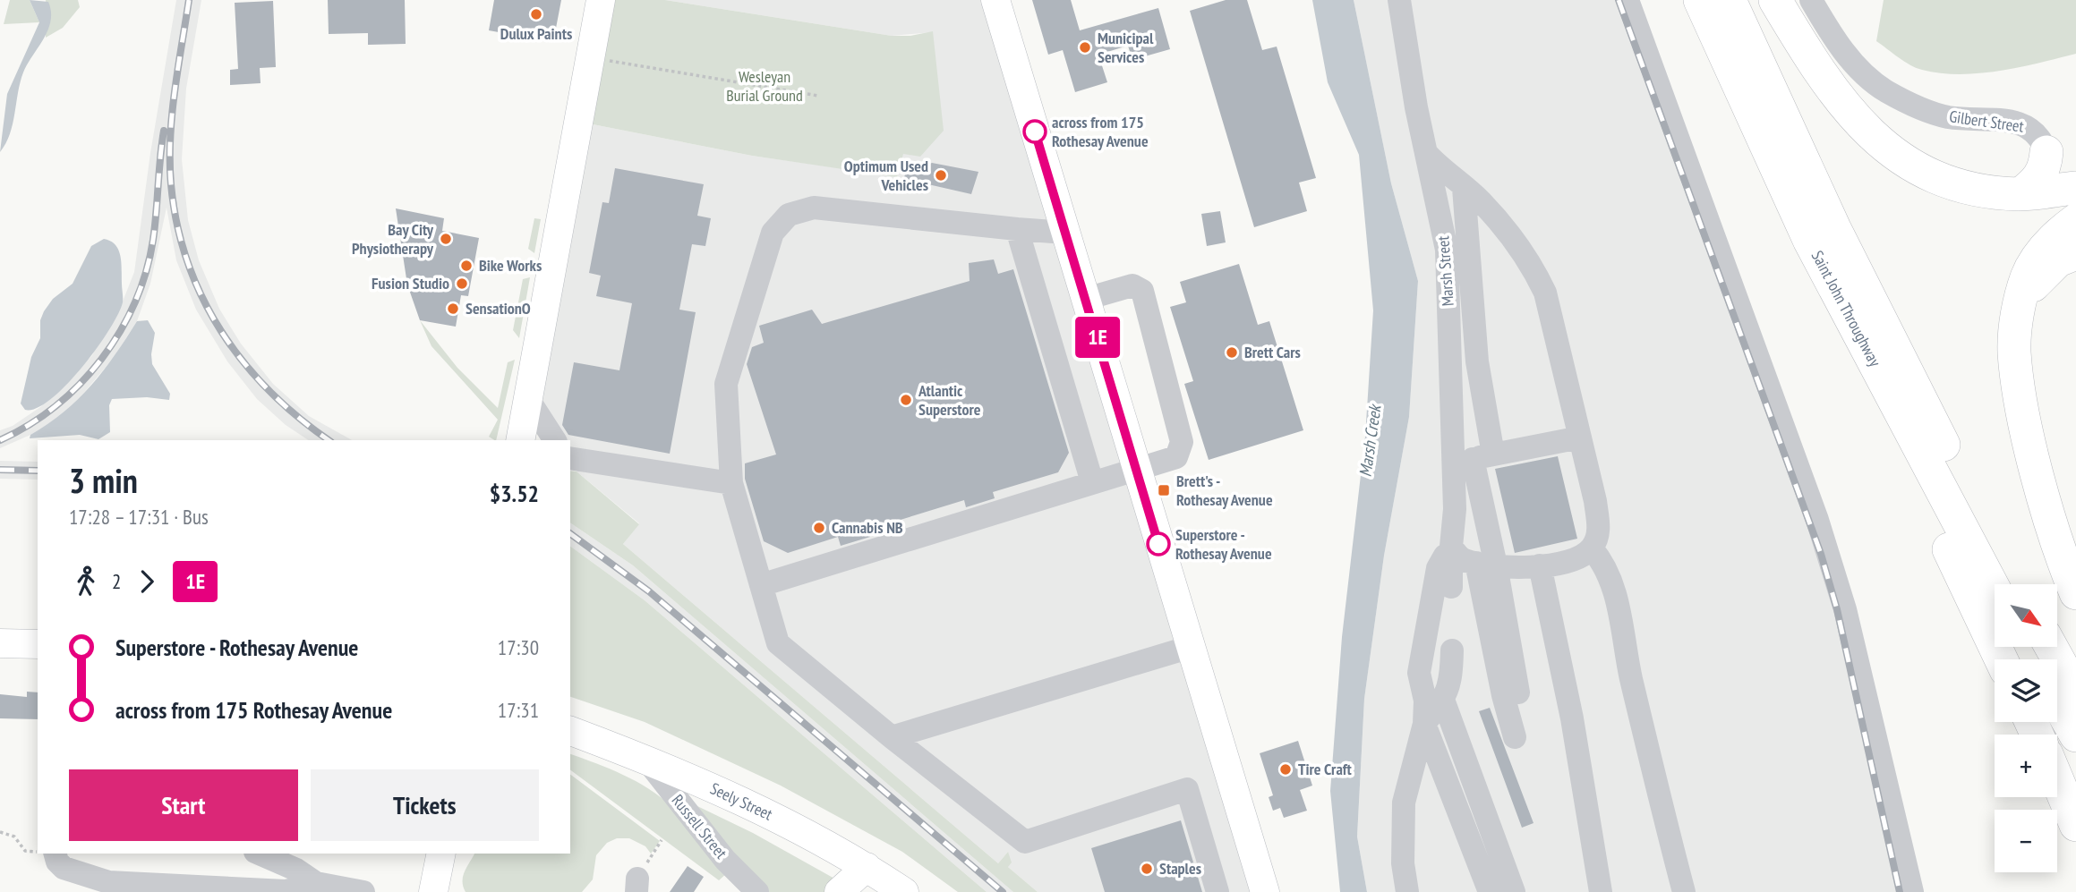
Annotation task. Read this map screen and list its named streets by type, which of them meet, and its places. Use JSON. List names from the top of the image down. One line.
{"streets":{"highway":["Saint John Throughway"],"main road":["Seely Street"],"street":["Gilbert Street","Marsh Street","Russell Street"]},"crossings":[["Seely Street","Russell Street"]],"water":["Marsh Creek"],"parks":["Wesleyan Burial Ground"],"places":{"other":["Dulux Paints","Municipal Services","across from 175 Rothesay Avenue","Optimum Used Vehicles","Bay City Physiotherapy","Bike Works","Fusion Studio","SensationO","Brett Cars","Atlantic Superstore","Cannabis NB","Superstore - Rothesay Avenue","Tire Craft","Staples"],"transit":["Brett's - Rothesay Avenue"]},"lines":["bus line 1E"],"north":"bottom right","page":{"on_map":"1E","heading":["3 min","17:28 – 17:31 · Bus","$3.52"],"legs":["2","1E"],"map_buttons":["+","−"],"list":[{"name":"Superstore - Rothesay Avenue","value":"17:30"},{"name":"across from 175 Rothesay Avenue","value":"17:31"}],"buttons":["Start","Tickets"]}}
